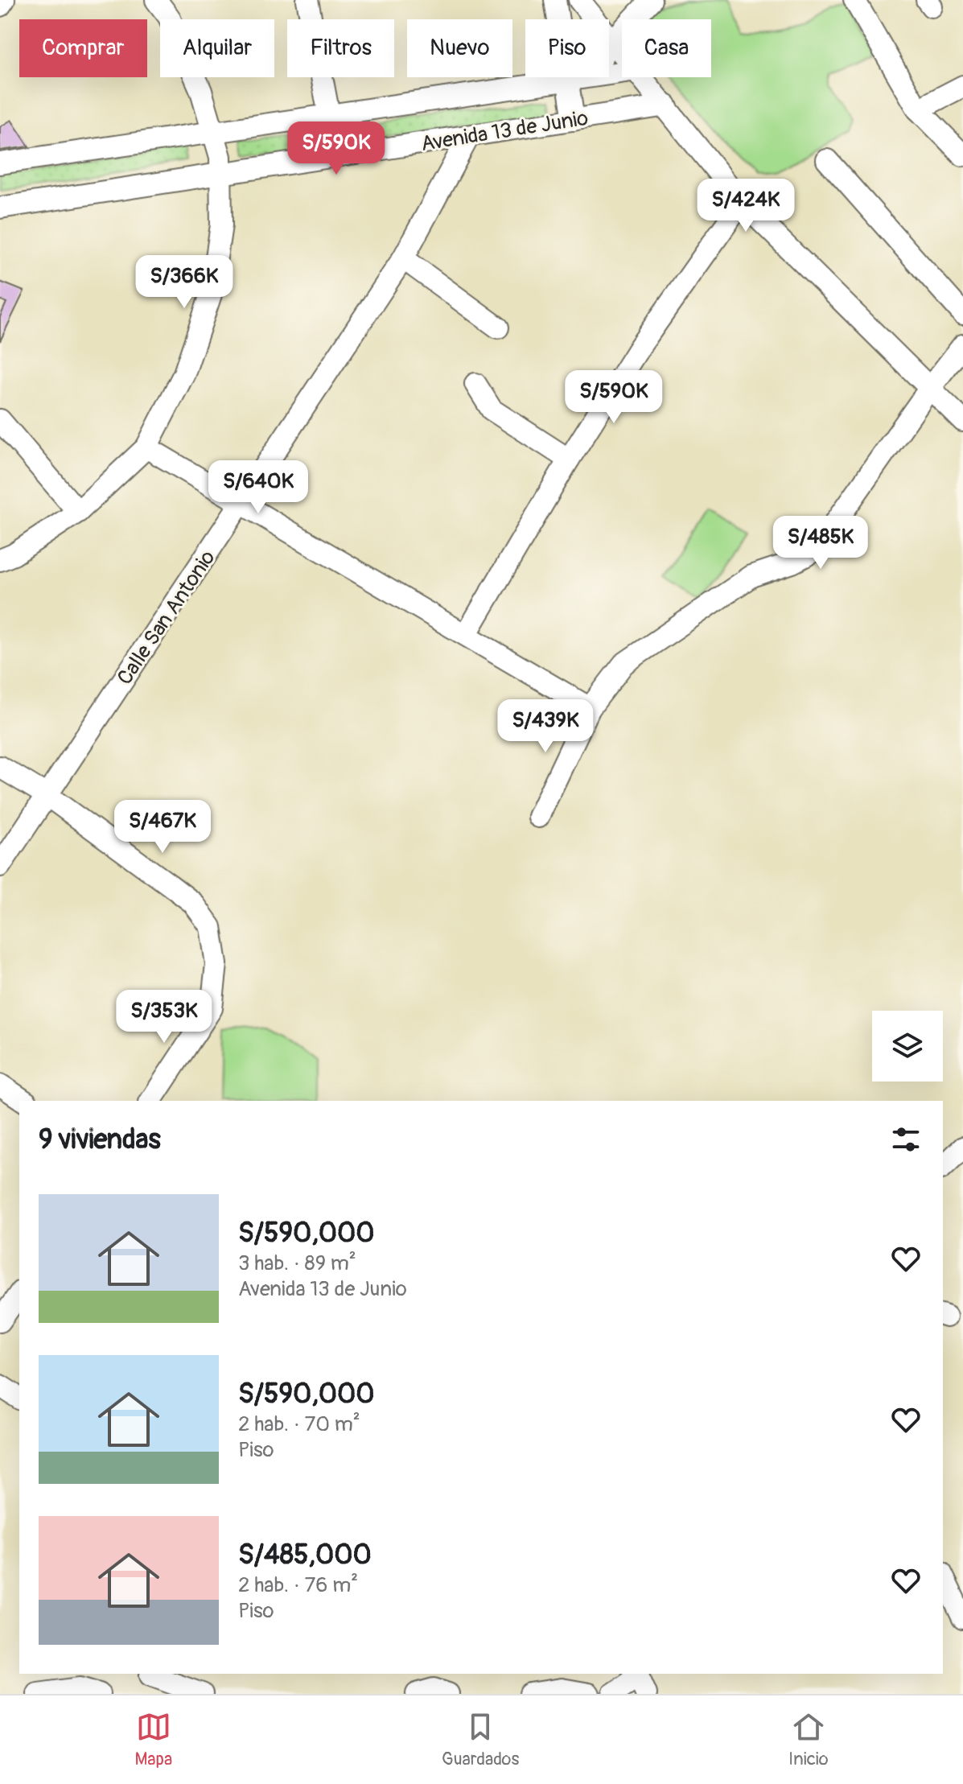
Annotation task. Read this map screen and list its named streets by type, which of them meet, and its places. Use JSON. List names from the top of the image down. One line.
{"streets":{"street":["Avenida 13 de Junio","Calle San Antonio"]},"crossings":[["Avenida 13 de Junio","Calle San Antonio"]],"page":{"chip":["Comprar","Alquilar","Filtros","Nuevo","Piso","Casa"],"price":["S/590K","S/424K","S/366K","S/590K","S/640K","S/485K","S/439K","S/467K","S/353K"],"heading":"9 viviendas","list":[{"name":"S/590,000","note":"3 hab. · 89 m² · Avenida 13 de Junio"},{"name":"S/590,000","note":"2 hab. · 70 m² · Piso"},{"name":"S/485,000","note":"2 hab. · 76 m² · Piso"}],"tabs":["Mapa","Guardados","Inicio"]}}
